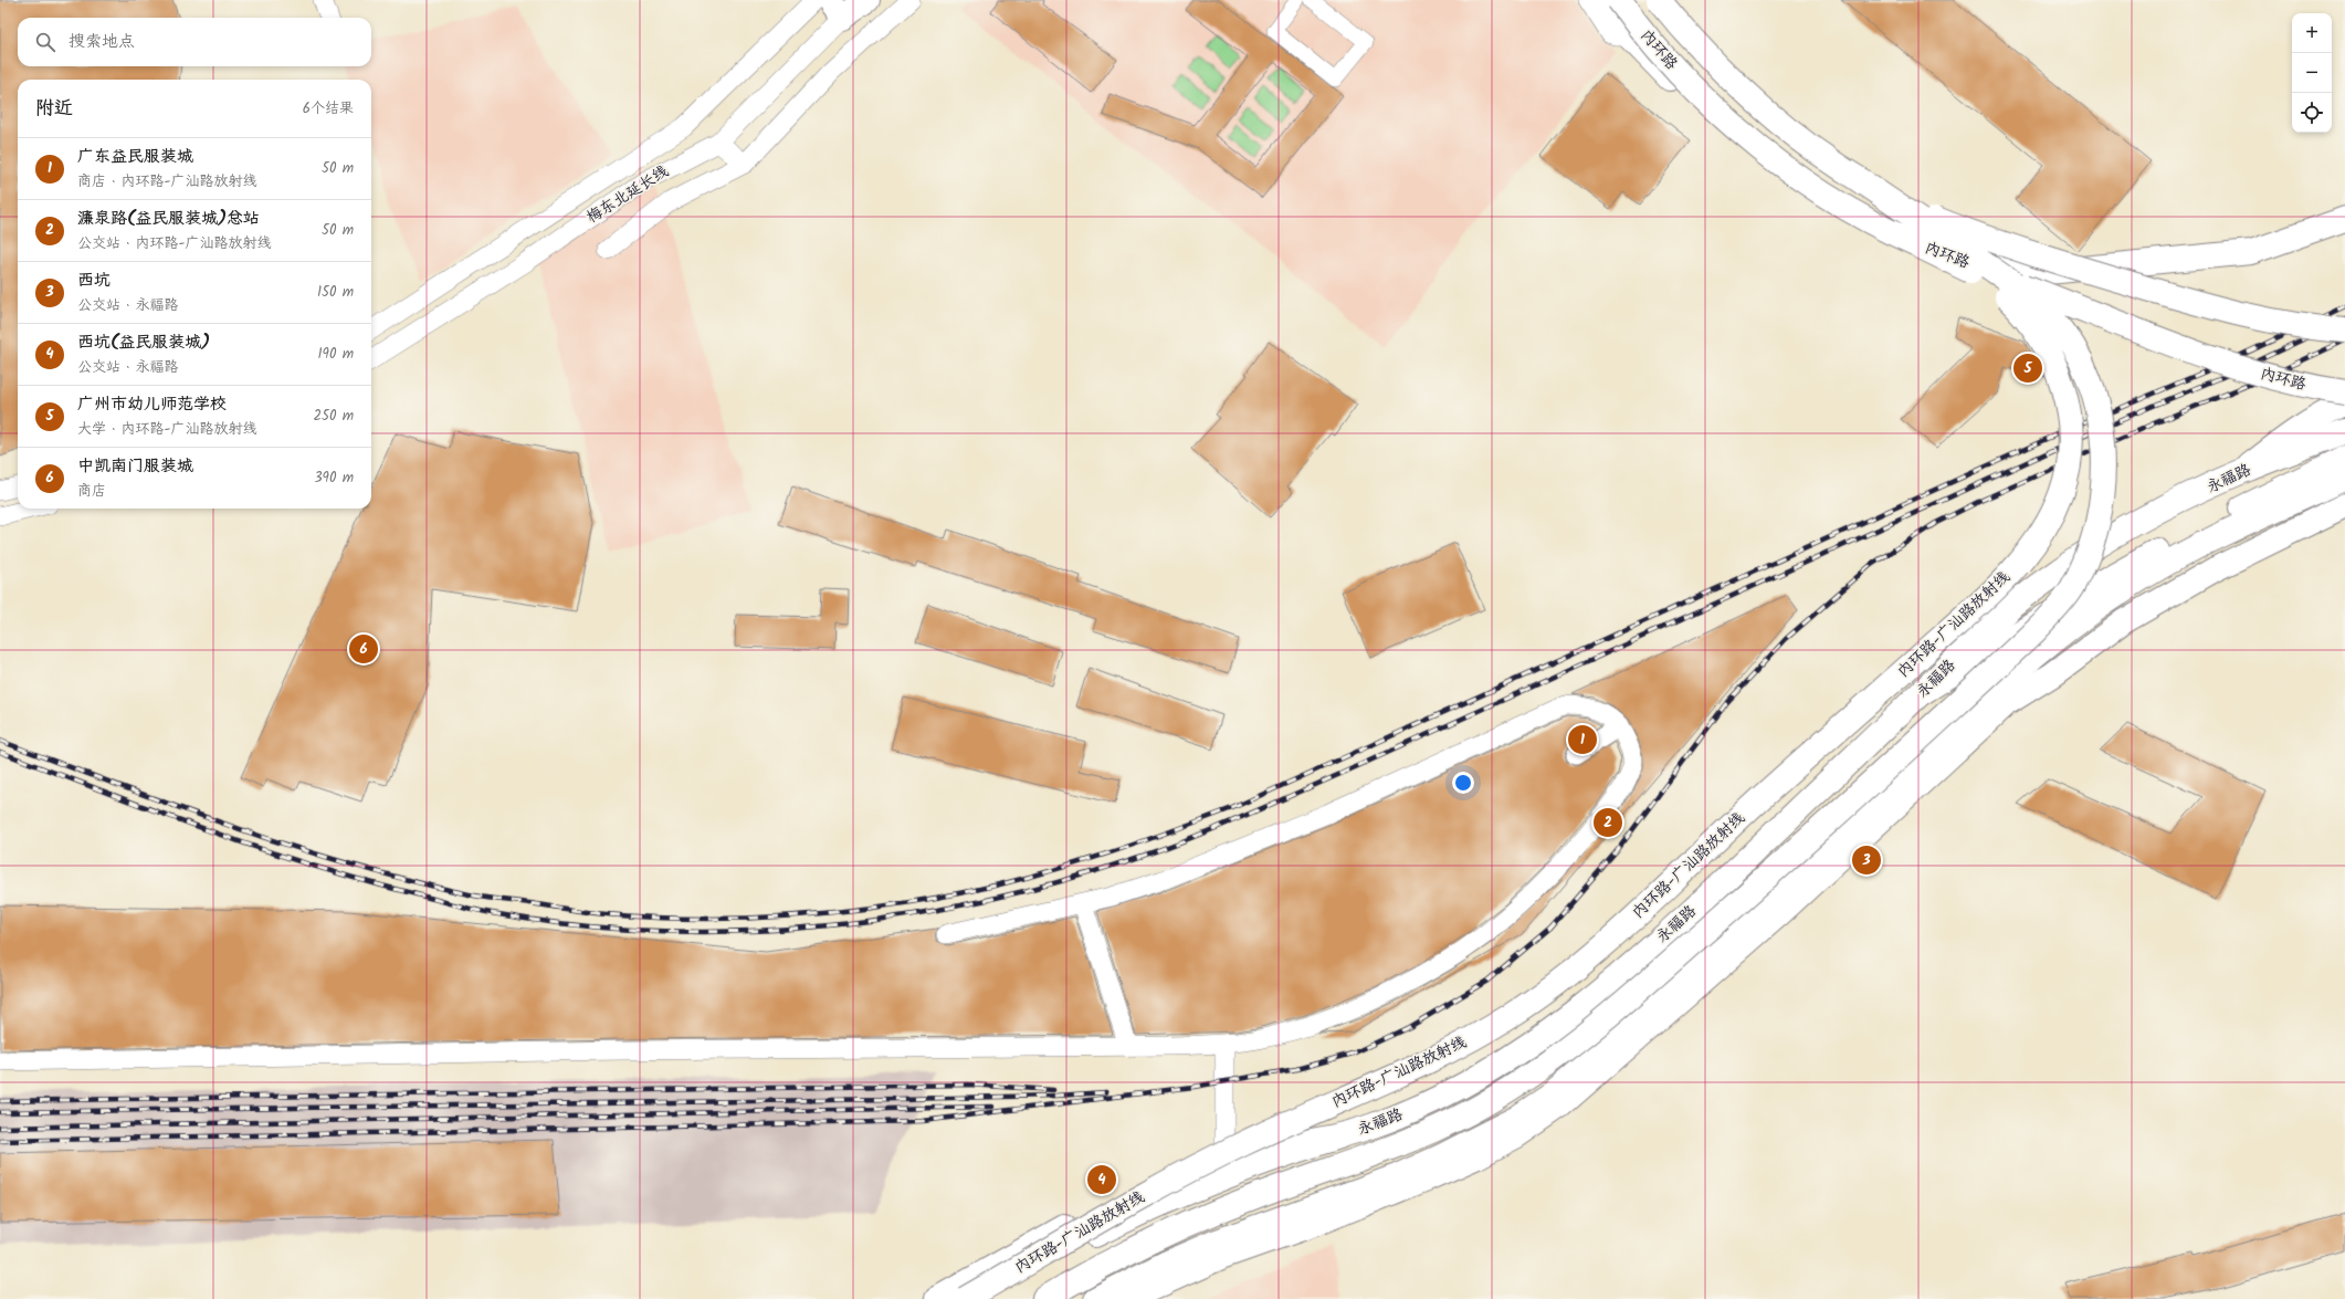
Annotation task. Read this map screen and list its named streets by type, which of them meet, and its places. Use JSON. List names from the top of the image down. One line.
{"streets":{"main road":["内环路","梅东北延长线","永福路","内环路-广汕路放射线"]},"crossings":[["内环路","内环路-广汕路放射线"]],"page":{"map_buttons":["+","−"],"search":"搜索地点","heading":["附近","6个结果"],"list":[{"mark":"1","name":"广东益民服装城","note":"商店 · 内环路-广汕路放射线","value":"50 m"},{"mark":"2","name":"濂泉路(益民服装城)总站","note":"公交站 · 内环路-广汕路放射线","value":"50 m"},{"mark":"3","name":"西坑","note":"公交站 · 永福路","value":"150 m"},{"mark":"4","name":"西坑(益民服装城)","note":"公交站 · 永福路","value":"190 m"},{"mark":"5","name":"广州市幼儿师范学校","note":"大学 · 内环路-广汕路放射线","value":"250 m"},{"mark":"6","name":"中凯南门服装城","note":"商店","value":"390 m"}],"pins":["5","6","1","2","3","4"]}}
